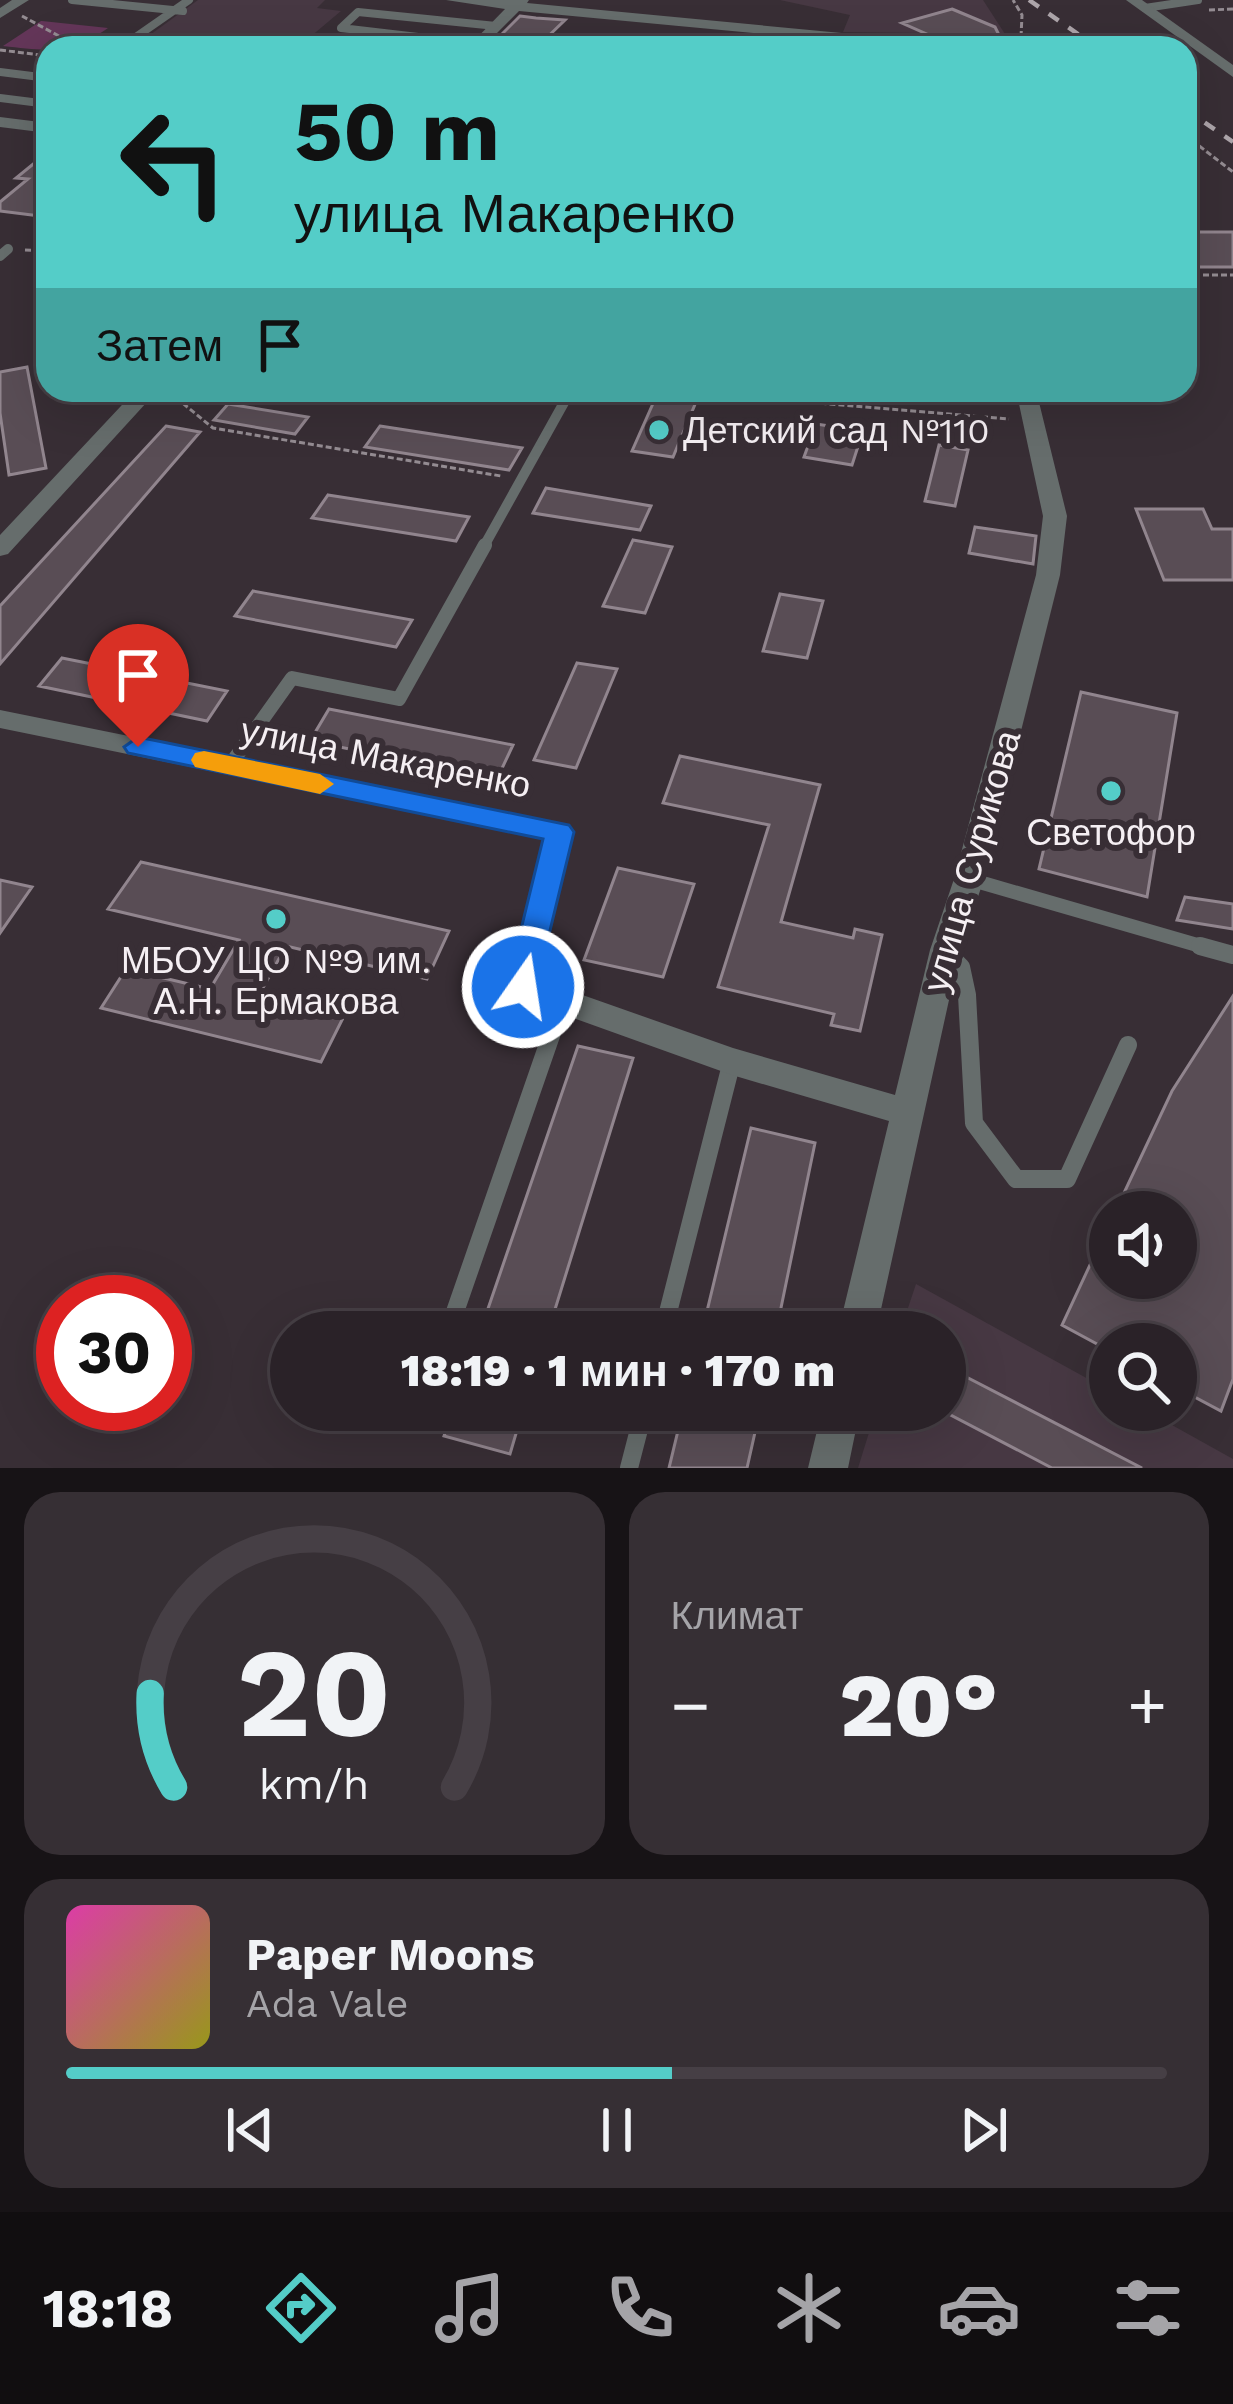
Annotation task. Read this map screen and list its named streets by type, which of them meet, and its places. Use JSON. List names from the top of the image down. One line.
{"streets":{"street":["улица Макаренко","улица Сурикова"]},"crossings":[["улица Макаренко","улица Сурикова"]],"places":["Детский сад №110","Светофор","МБОУ ЦО №9 им. А.Н. Ермакова"],"page":{"turn":["50 m","улица Макаренко"],"then":"Затем","limit":"30","trip":"18:19 · 1 мин · 170 m","tile":"Климат","heat":["−","20°","+"],"song":["Paper Moons","Ada Vale"],"tabs":"18:18","gauge":["20","km/h"]}}
